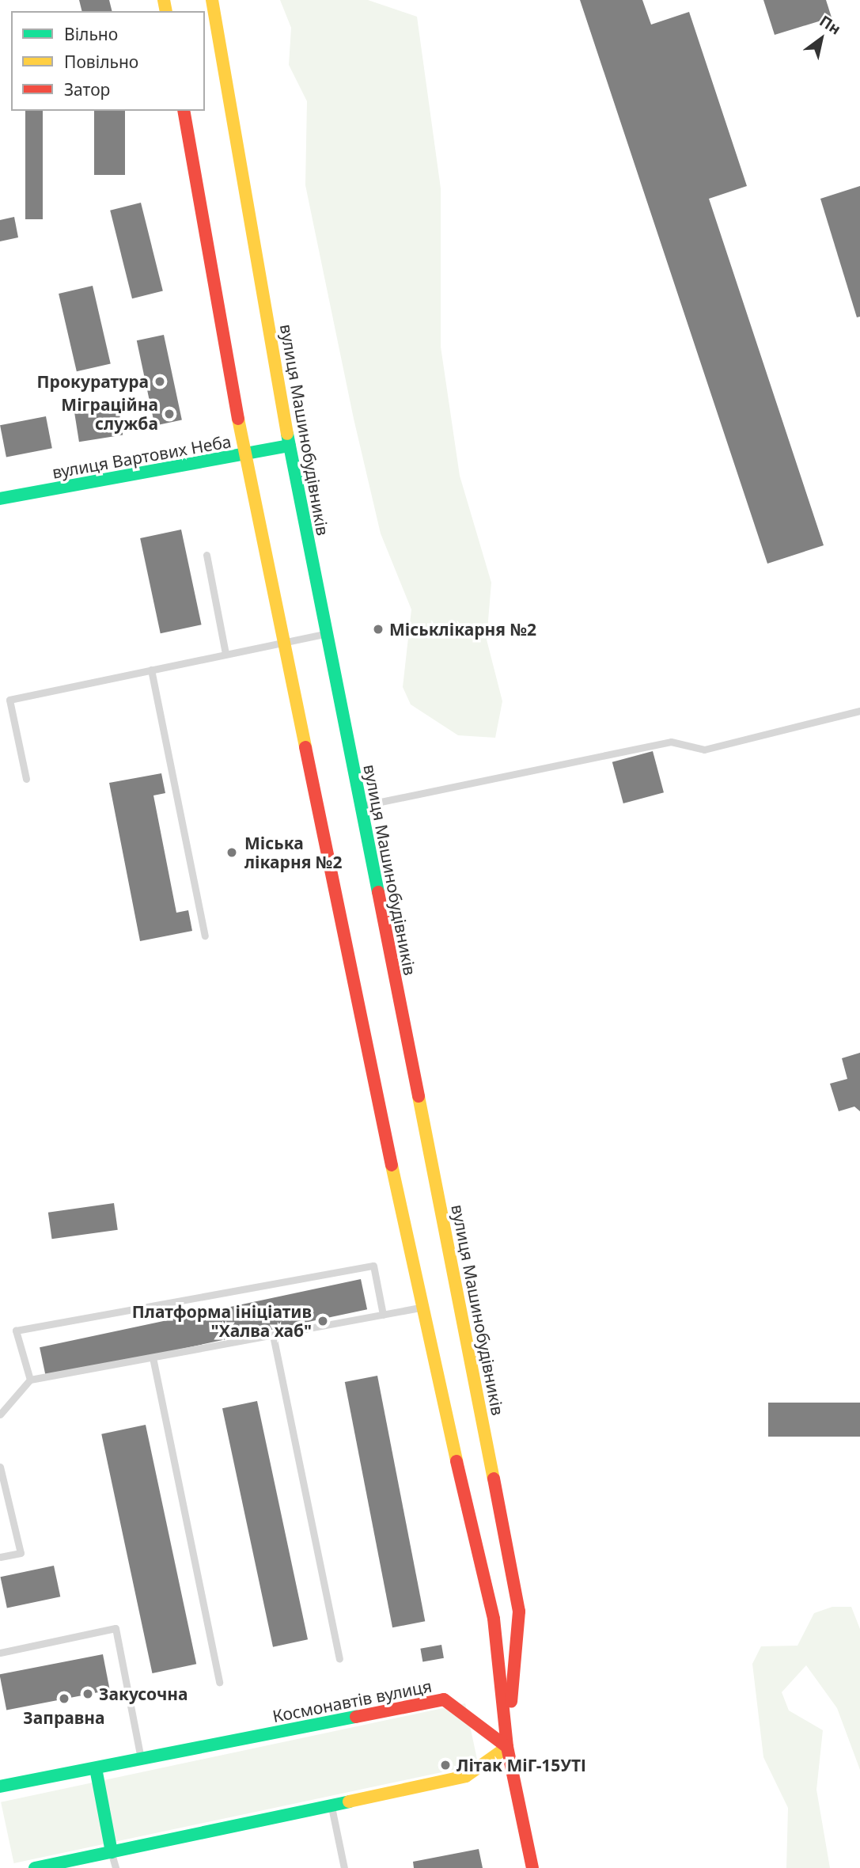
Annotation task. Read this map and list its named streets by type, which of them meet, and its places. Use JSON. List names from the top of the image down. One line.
{"streets":{"street":["вулиця Машинобудівників","вулиця Вартових Неба","Космонавтів вулиця"]},"crossings":[["вулиця Машинобудівників","вулиця Вартових Неба"],["вулиця Машинобудівників","Космонавтів вулиця"]],"places":["Прокуратура","Міграційна служба","Міськлікарня №2","Міська лікарня №2","Платформа ініціатив \"Халва хаб\"","Закусочна","Заправна","Літак МіГ-15УТІ"],"legend":["Вільно","Повільно","Затор"],"north":"top right"}
